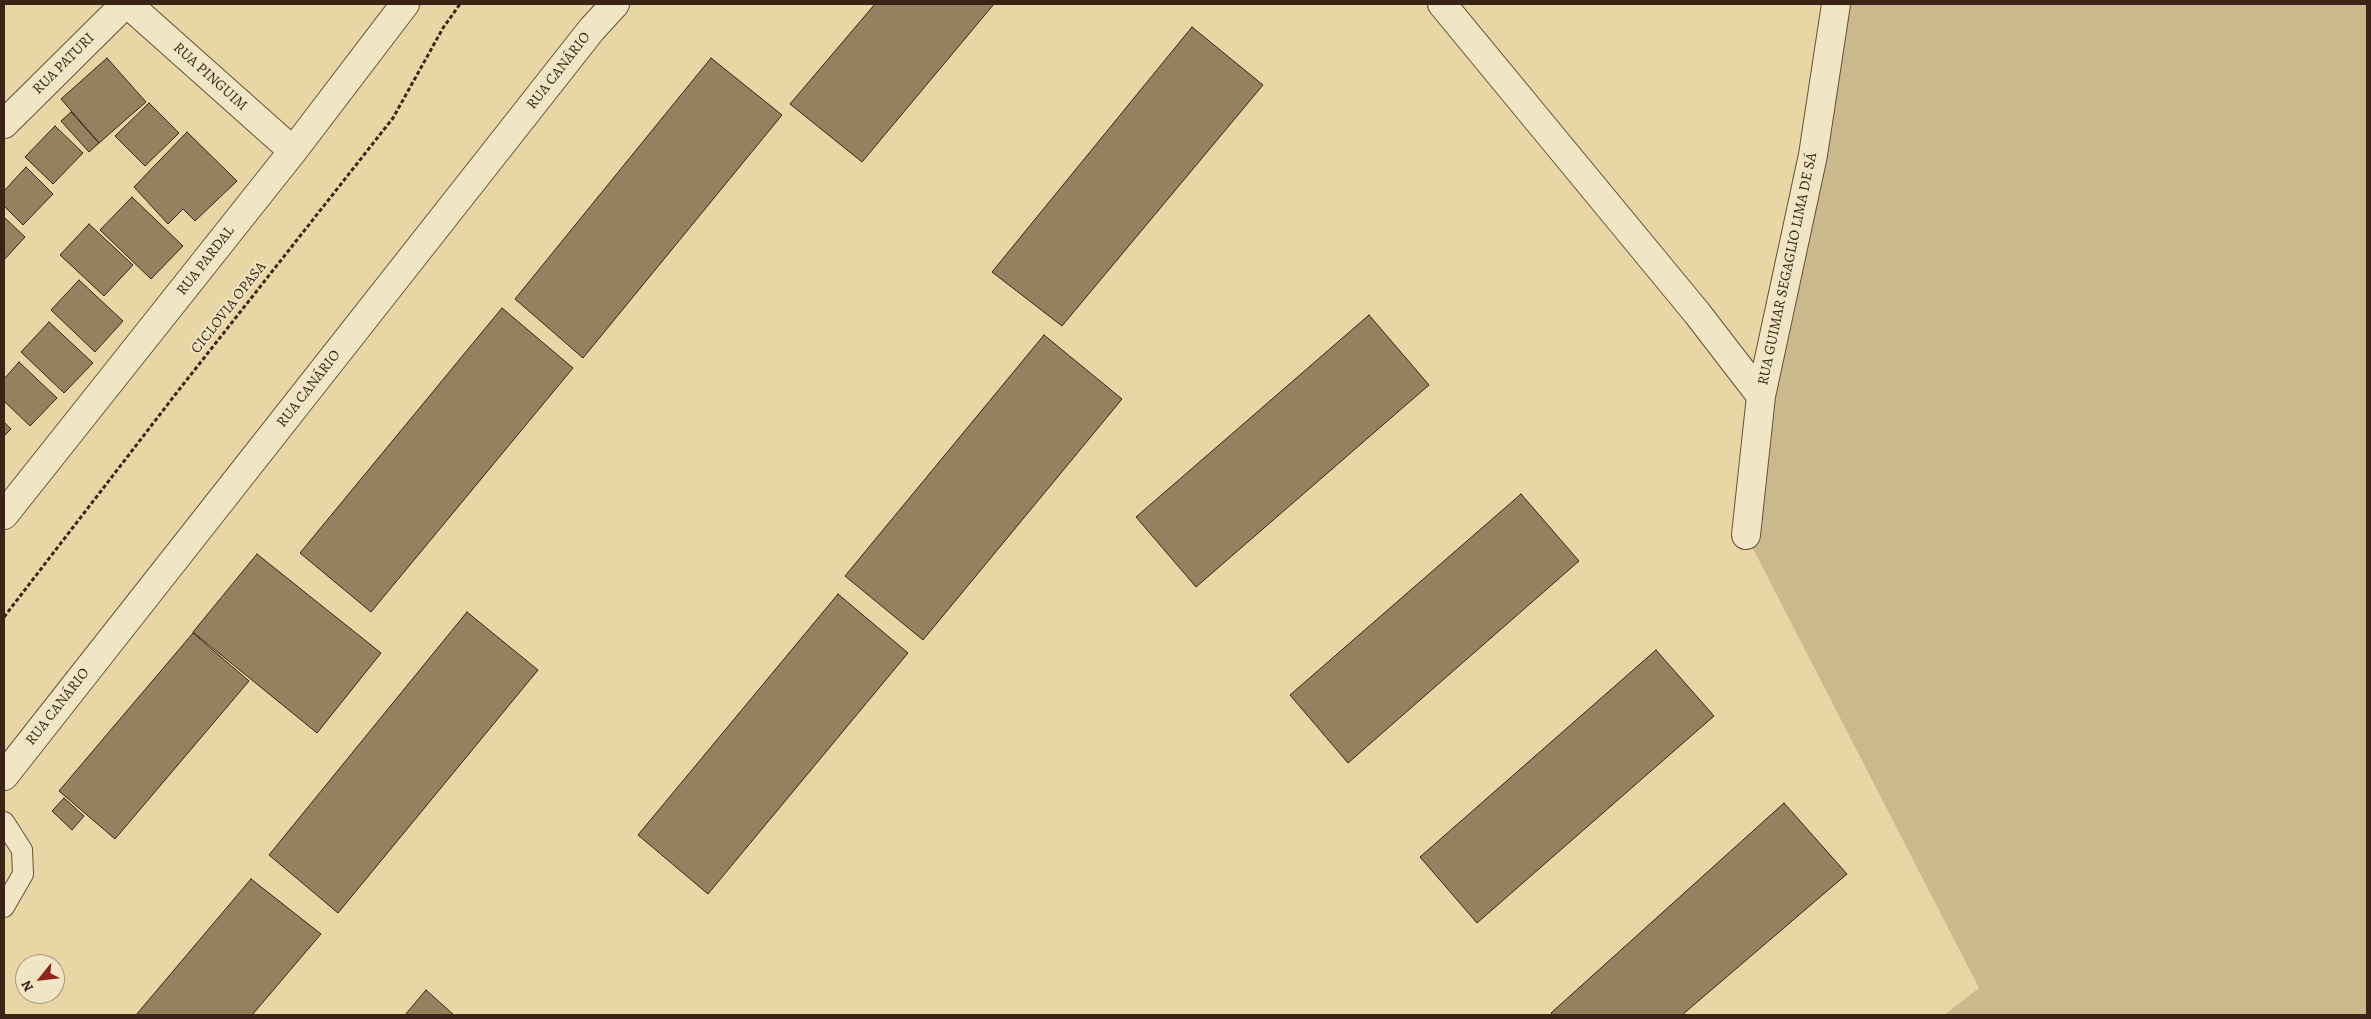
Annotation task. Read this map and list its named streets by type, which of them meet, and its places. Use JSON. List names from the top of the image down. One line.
{"streets":{"street":["RUA PATURI","RUA CANÁRIO","RUA PINGUIM","RUA PARDAL","RUA GUIMAR SEGAGLIO LIMA DE SÁ"],"path":["CICLOVIA OPASA"]},"crossings":[["RUA PATURI","RUA PINGUIM"],["RUA PINGUIM","RUA PARDAL"]],"north":"bottom left"}
